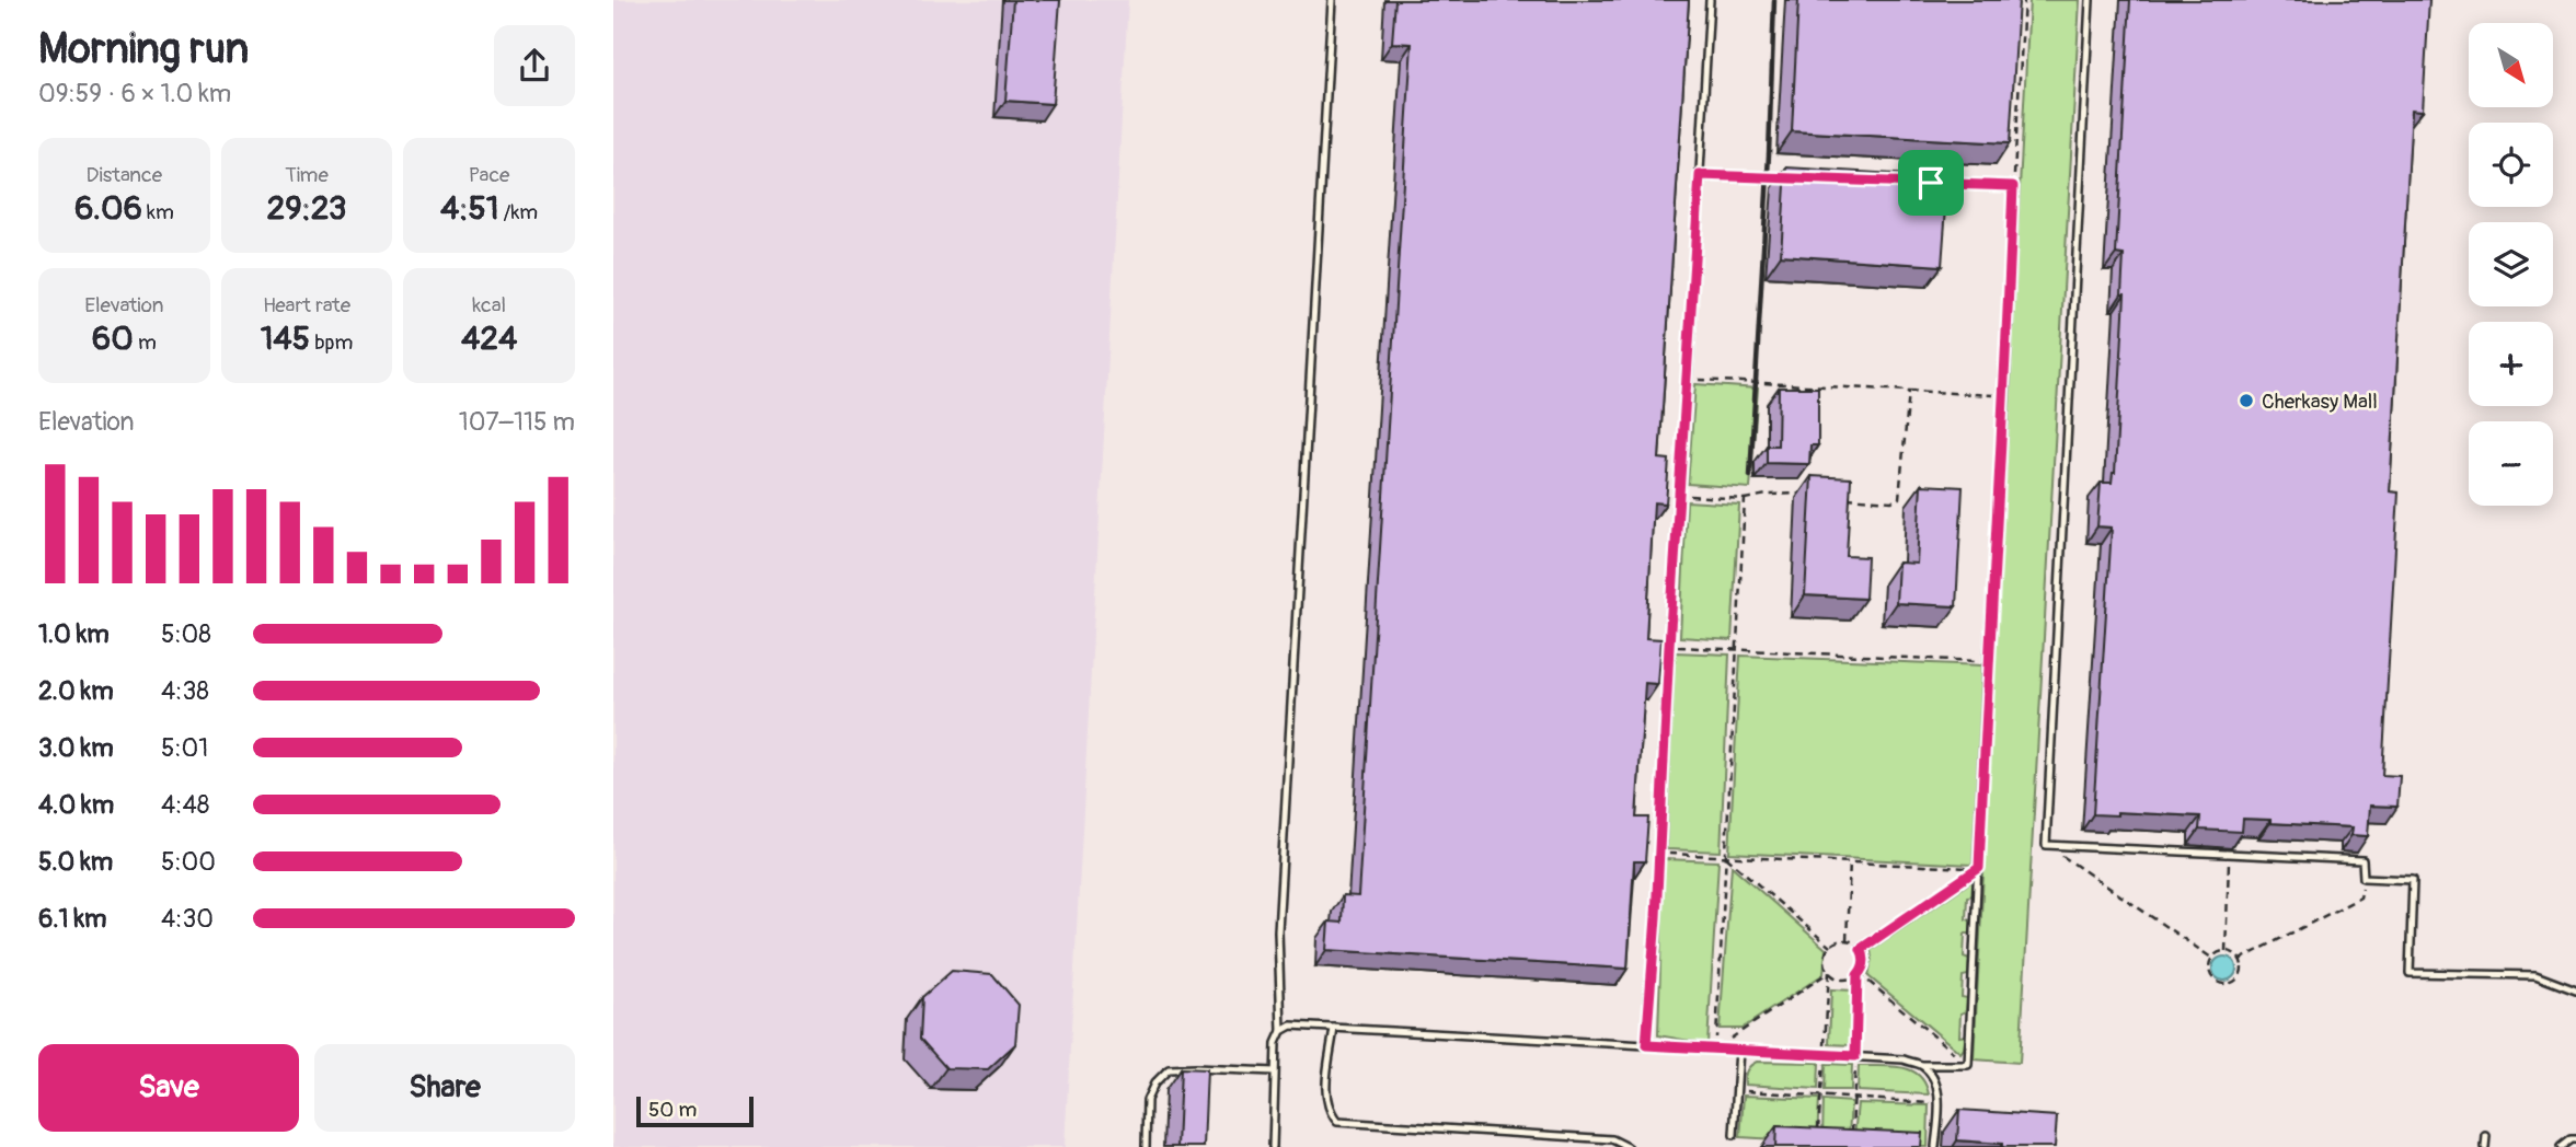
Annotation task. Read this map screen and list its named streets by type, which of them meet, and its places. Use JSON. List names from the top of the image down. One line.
{"places":["Cherkasy Mall"],"scale_bar":"50 m","north":"bottom right","page":{"heading":["Morning run","09:59 · 6 × 1.0 km"],"map_buttons":["+","−"],"stats":[["Distance","6.06 km"],["Time","29:23"],["Pace","4:51 /km"],["Elevation","60 m"],["Heart rate","145 bpm"],["kcal","424"]],"chart":["Elevation","107–115 m"],"list":[{"name":"1.0 km","note":"5:08"},{"name":"2.0 km","note":"4:38"},{"name":"3.0 km","note":"5:01"},{"name":"4.0 km","note":"4:48"},{"name":"5.0 km","note":"5:00"},{"name":"6.1 km","note":"4:30"}],"buttons":["Save","Share"],"scale":"50 m"}}
